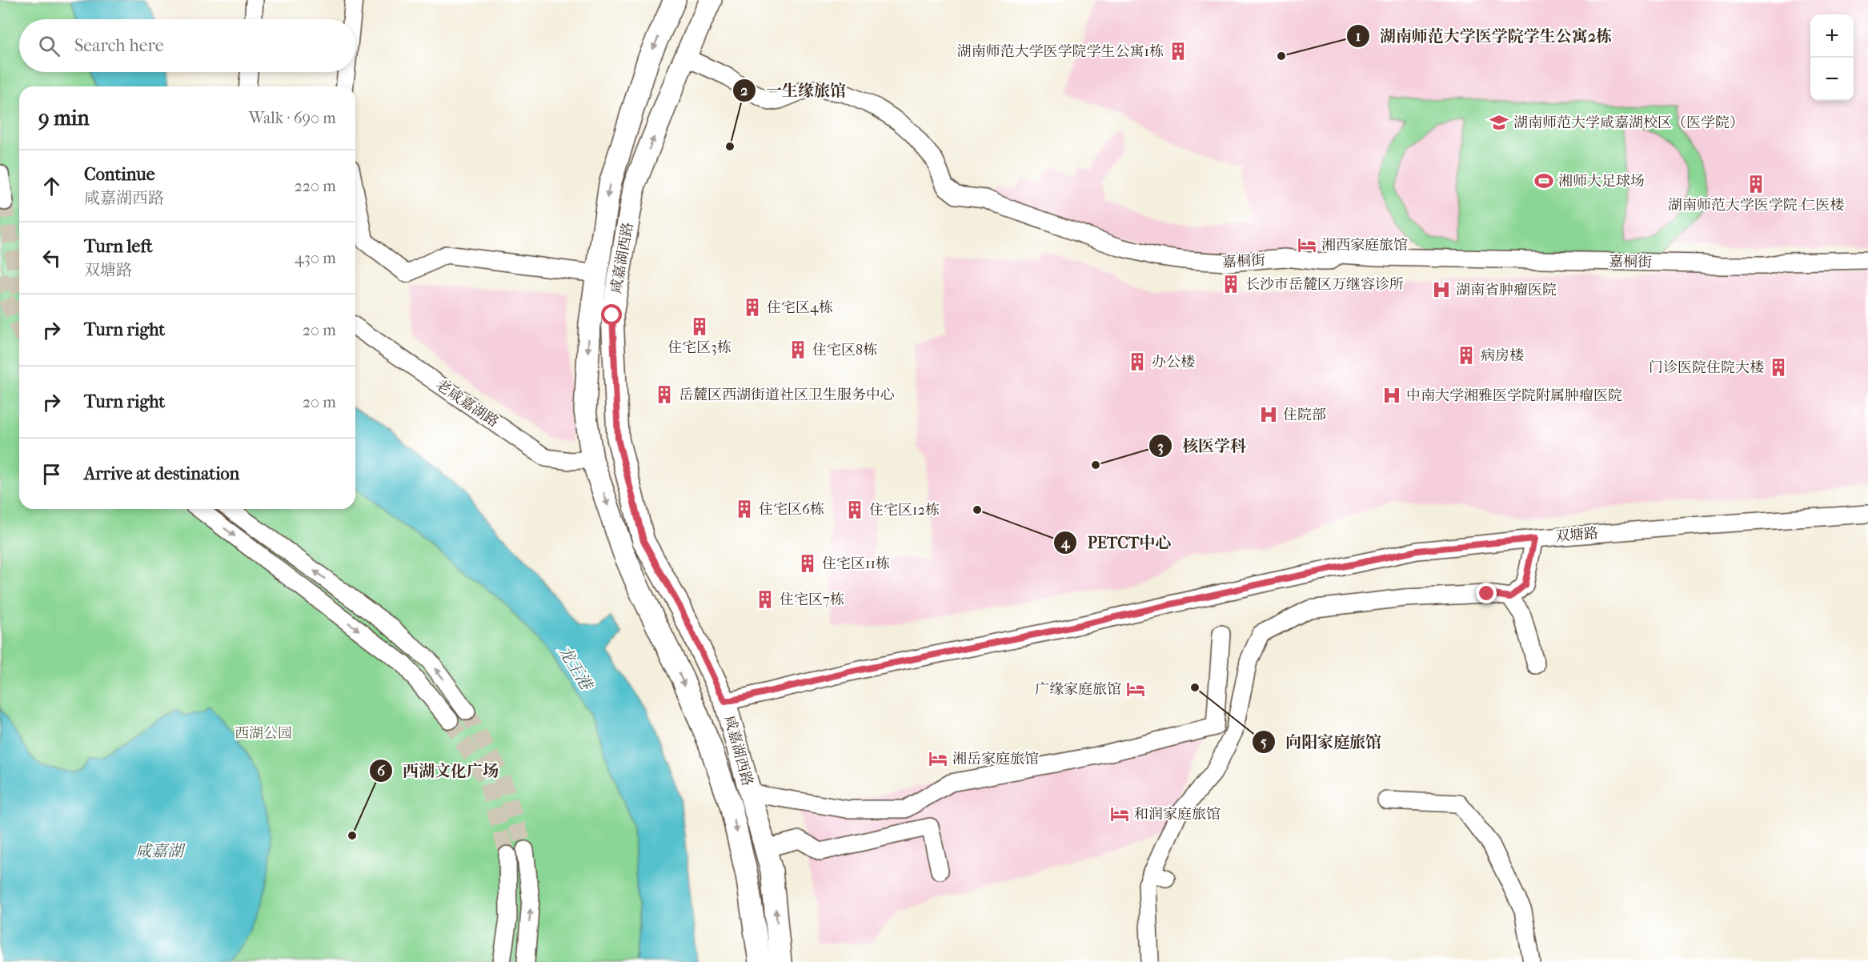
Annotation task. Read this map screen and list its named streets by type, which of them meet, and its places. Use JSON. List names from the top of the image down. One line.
{"streets":{"main road":["咸嘉湖西路"],"street":["嘉桐街","老咸嘉湖路","双塘路"]},"crossings":[["咸嘉湖西路","嘉桐街"],["咸嘉湖西路","老咸嘉湖路"],["咸嘉湖西路","双塘路"]],"water":["龙王港","咸嘉湖"],"parks":["西湖公园"],"places":{"building":["湖南师范大学医学院学生公寓1栋","湖南师范大学医学院-仁医楼","长沙市岳麓区万继容诊所","住宅区4栋","住宅区3栋","住宅区8栋","病房楼","办公楼","门诊医院住院大楼","岳麓区西湖街道社区卫生服务中心","住宅区6栋","住宅区12栋","住宅区11栋","住宅区7栋"],"other":["湖南师范大学医学院学生公寓2栋","一生缘旅馆","核医学科","PETCT中心","向阳家庭旅馆","西湖文化广场"],"school or university":["湖南师范大学咸嘉湖校区（医学院）"],"sports":["湘师大足球场"],"hotel":["湘西家庭旅馆","广缘家庭旅馆","湘岳家庭旅馆","和润家庭旅馆"],"hospital":["湖南省肿瘤医院","中南大学湘雅医学院附属肿瘤医院","住院部"]},"page":{"map_buttons":["+","−"],"search":"Search here","heading":["9 min","Walk · 690 m"],"list":[["Continue","咸嘉湖西路","220 m"],["Turn left","双塘路","430 m"],["Turn right","20 m"],["Turn right","20 m"],"Arrive at destination"]}}
